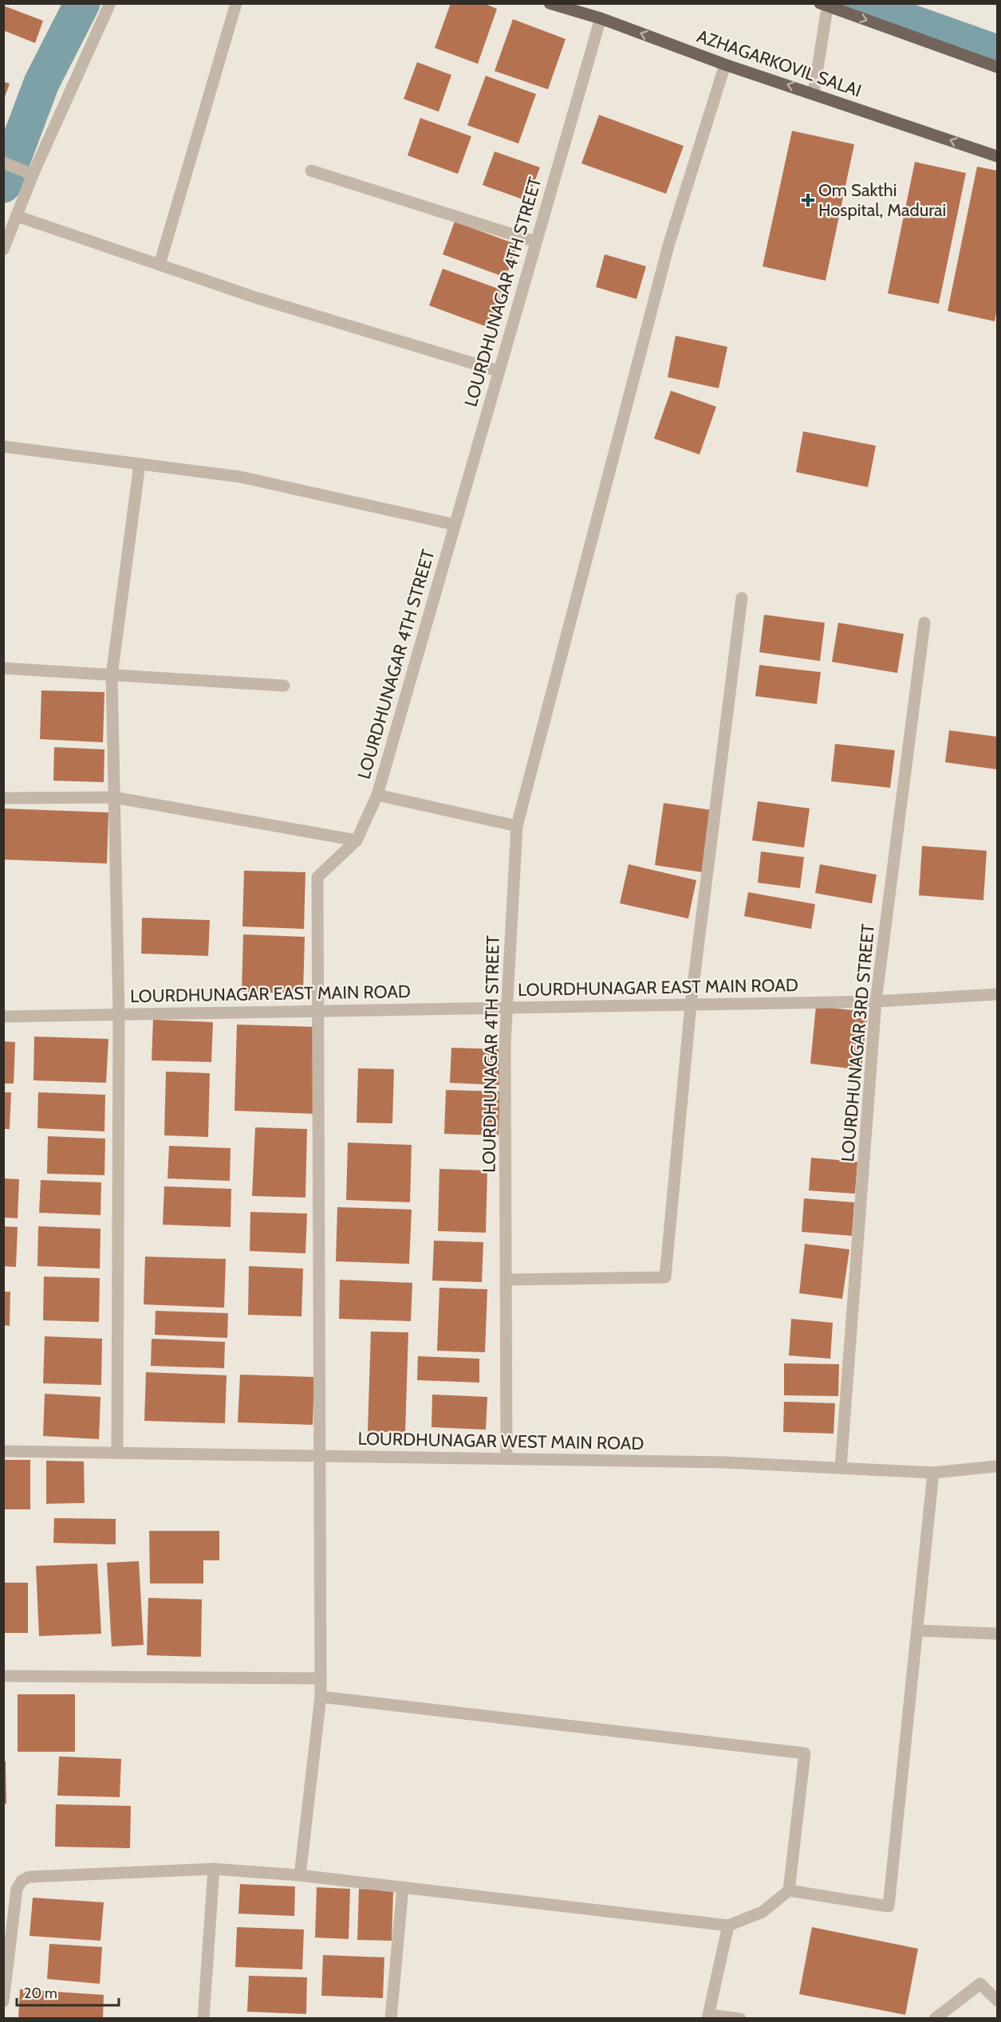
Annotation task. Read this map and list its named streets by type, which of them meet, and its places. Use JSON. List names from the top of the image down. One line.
{"streets":{"main road":["AZHAGARKOVIL SALAI"],"street":["LOURDHUNAGAR 4TH STREET","LOURDHUNAGAR EAST MAIN ROAD","LOURDHUNAGAR 3RD STREET","LOURDHUNAGAR WEST MAIN ROAD"]},"crossings":[["AZHAGARKOVIL SALAI","LOURDHUNAGAR 4TH STREET"],["LOURDHUNAGAR 4TH STREET","LOURDHUNAGAR EAST MAIN ROAD"],["LOURDHUNAGAR 4TH STREET","LOURDHUNAGAR WEST MAIN ROAD"],["LOURDHUNAGAR EAST MAIN ROAD","LOURDHUNAGAR 3RD STREET"],["LOURDHUNAGAR 3RD STREET","LOURDHUNAGAR WEST MAIN ROAD"]],"places":{"health":["Om Sakthi Hospital, Madurai"]},"scale_bar":"20 m"}
